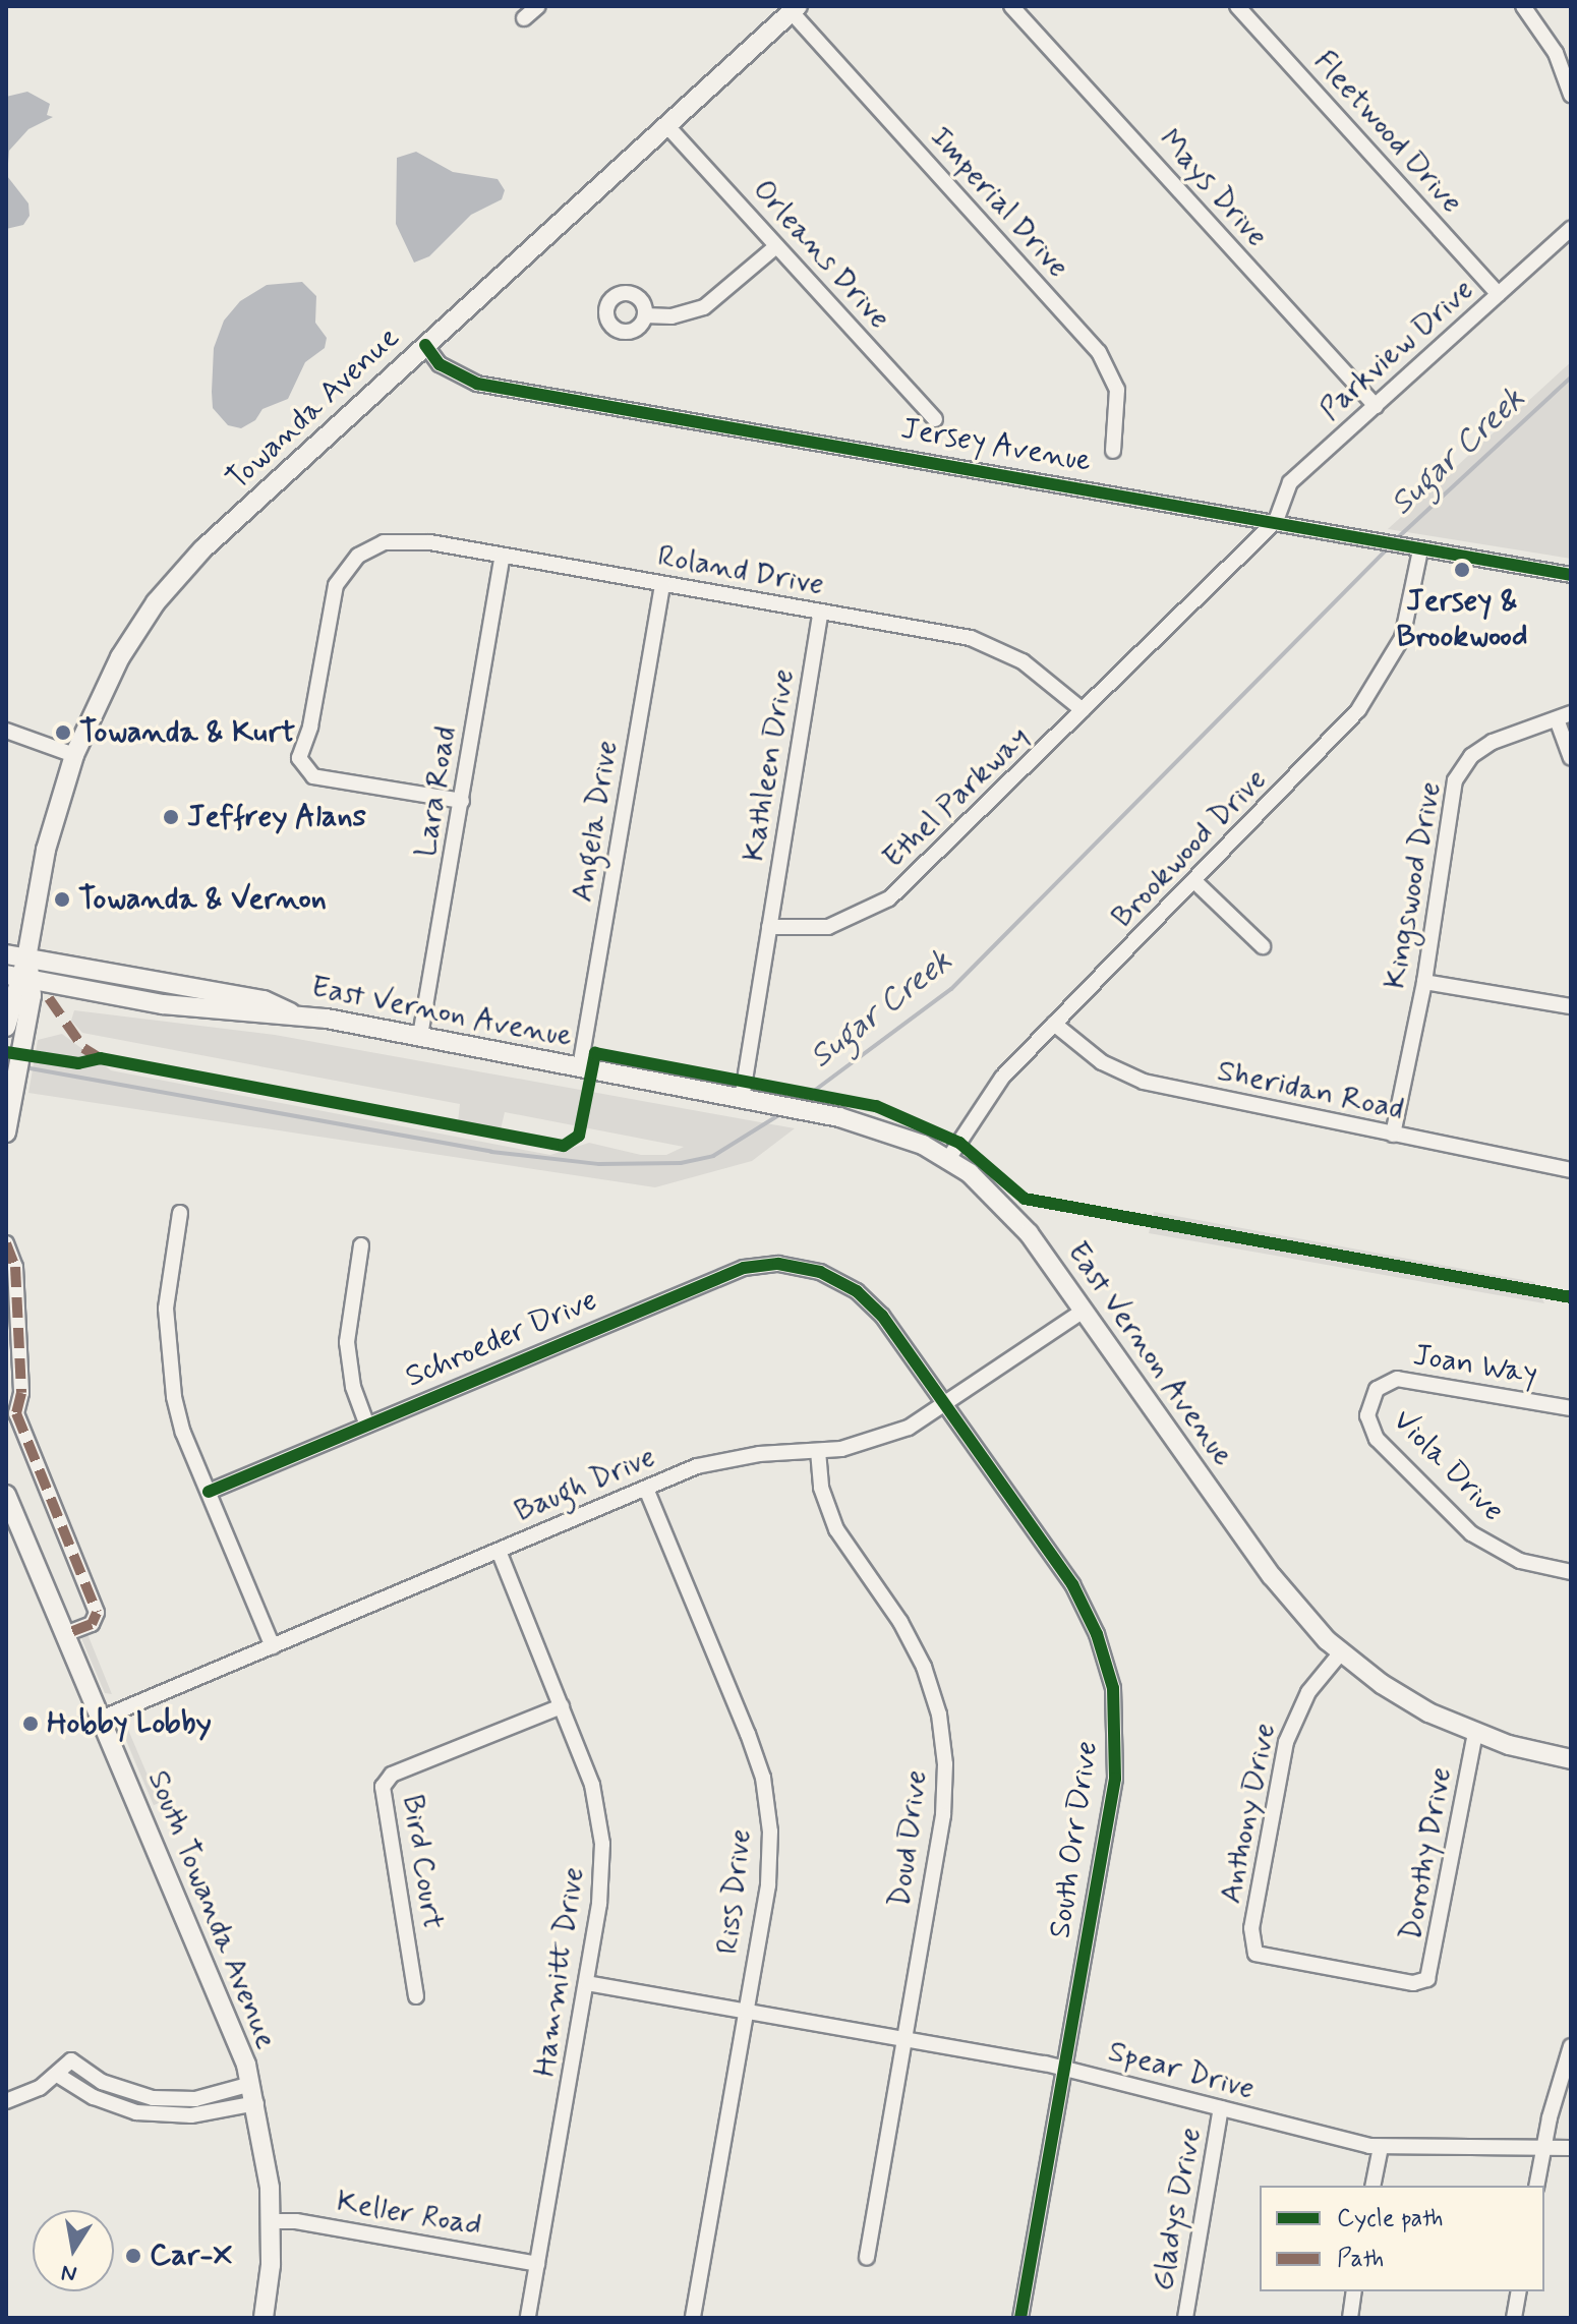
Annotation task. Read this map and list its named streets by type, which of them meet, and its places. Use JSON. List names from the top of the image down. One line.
{"streets":{"main road":["Towanda Avenue","East Vernon Avenue","South Towanda Avenue"],"street":["Fleetwood Drive","Mays Drive","Imperial Drive","Orleans Drive","Parkview Drive","Jersey Avenue","Roland Drive","Kathleen Drive","Lara Road","Ethel Parkway","Angela Drive","Brookwood Drive","Kingswood Drive","Sheridan Road","Schroeder Drive","Joan Way","Viola Drive","Baugh Drive","Anthony Drive","Doud Drive","South Orr Drive","Dorothy Drive","Bird Court","Riss Drive","Hammitt Drive","Spear Drive","Gladys Drive","Keller Road"]},"crossings":[["Fleetwood Drive","Parkview Drive"],["Mays Drive","Parkview Drive"],["Imperial Drive","Towanda Avenue"],["Orleans Drive","Towanda Avenue"],["Parkview Drive","Jersey Avenue"],["Parkview Drive","Ethel Parkway"],["Towanda Avenue","Jersey Avenue"],["Towanda Avenue","East Vernon Avenue"],["Jersey Avenue","Ethel Parkway"],["Jersey Avenue","Brookwood Drive"],["Roland Drive","Kathleen Drive"],["Roland Drive","Lara Road"],["Roland Drive","Ethel Parkway"],["Roland Drive","Angela Drive"],["Kathleen Drive","Ethel Parkway"],["Lara Road","East Vernon Avenue"],["Angela Drive","East Vernon Avenue"],["Brookwood Drive","East Vernon Avenue"],["Brookwood Drive","Sheridan Road"],["Kingswood Drive","Sheridan Road"],["East Vernon Avenue","Baugh Drive"],["East Vernon Avenue","Anthony Drive"],["East Vernon Avenue","Dorothy Drive"],["Schroeder Drive","South Orr Drive"],["Joan Way","Viola Drive"],["Baugh Drive","Doud Drive"],["Baugh Drive","South Orr Drive"],["Baugh Drive","Riss Drive"],["Baugh Drive","South Towanda Avenue"],["Baugh Drive","Hammitt Drive"],["Anthony Drive","Dorothy Drive"],["Doud Drive","Spear Drive"],["South Orr Drive","Spear Drive"],["Bird Court","Hammitt Drive"],["Riss Drive","Spear Drive"],["South Towanda Avenue","Keller Road"],["Hammitt Drive","Spear Drive"],["Hammitt Drive","Keller Road"],["Spear Drive","Gladys Drive"]],"water":["Sugar Creek"],"places":["Jersey & Brookwood","Towanda & Kurt","Jeffrey Alans","Towanda & Vernon","Hobby Lobby","Car-X"],"legend":["Cycle path","Path"],"north":"bottom"}
